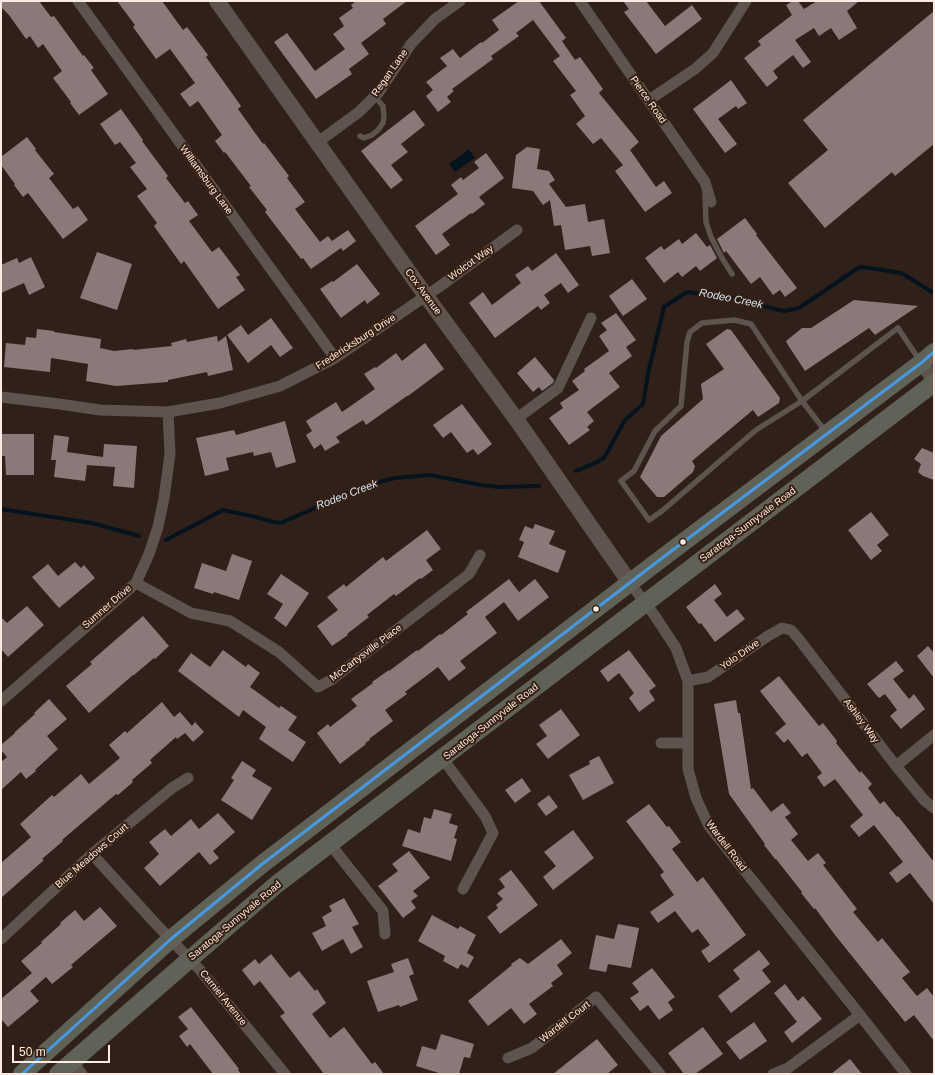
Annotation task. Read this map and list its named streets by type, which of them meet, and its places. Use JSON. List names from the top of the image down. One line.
{"streets":{"main road":["Cox Avenue","Saratoga-Sunnyvale Road"],"street":["Regan Lane","Pierce Road","Williamsburg Lane","Wolcot Way","Fredericksburg Drive","Sumner Drive","McCartysville Place","Yolo Drive","Ashley Way","Wardell Road","Blue Meadows Court","Carniel Avenue","Wardell Court"]},"crossings":[["Regan Lane","Cox Avenue"],["Williamsburg Lane","Fredericksburg Drive"],["Wolcot Way","Cox Avenue"],["Wolcot Way","Fredericksburg Drive"],["Cox Avenue","Fredericksburg Drive"],["Cox Avenue","Wardell Road"],["Fredericksburg Drive","Sumner Drive"],["Saratoga-Sunnyvale Road","Wardell Road"],["Saratoga-Sunnyvale Road","Carniel Avenue"],["Sumner Drive","McCartysville Place"],["Yolo Drive","Ashley Way"],["Yolo Drive","Wardell Road"],["Blue Meadows Court","Carniel Avenue"]],"water":["Rodeo Creek"],"scale_bar":"50 m"}
